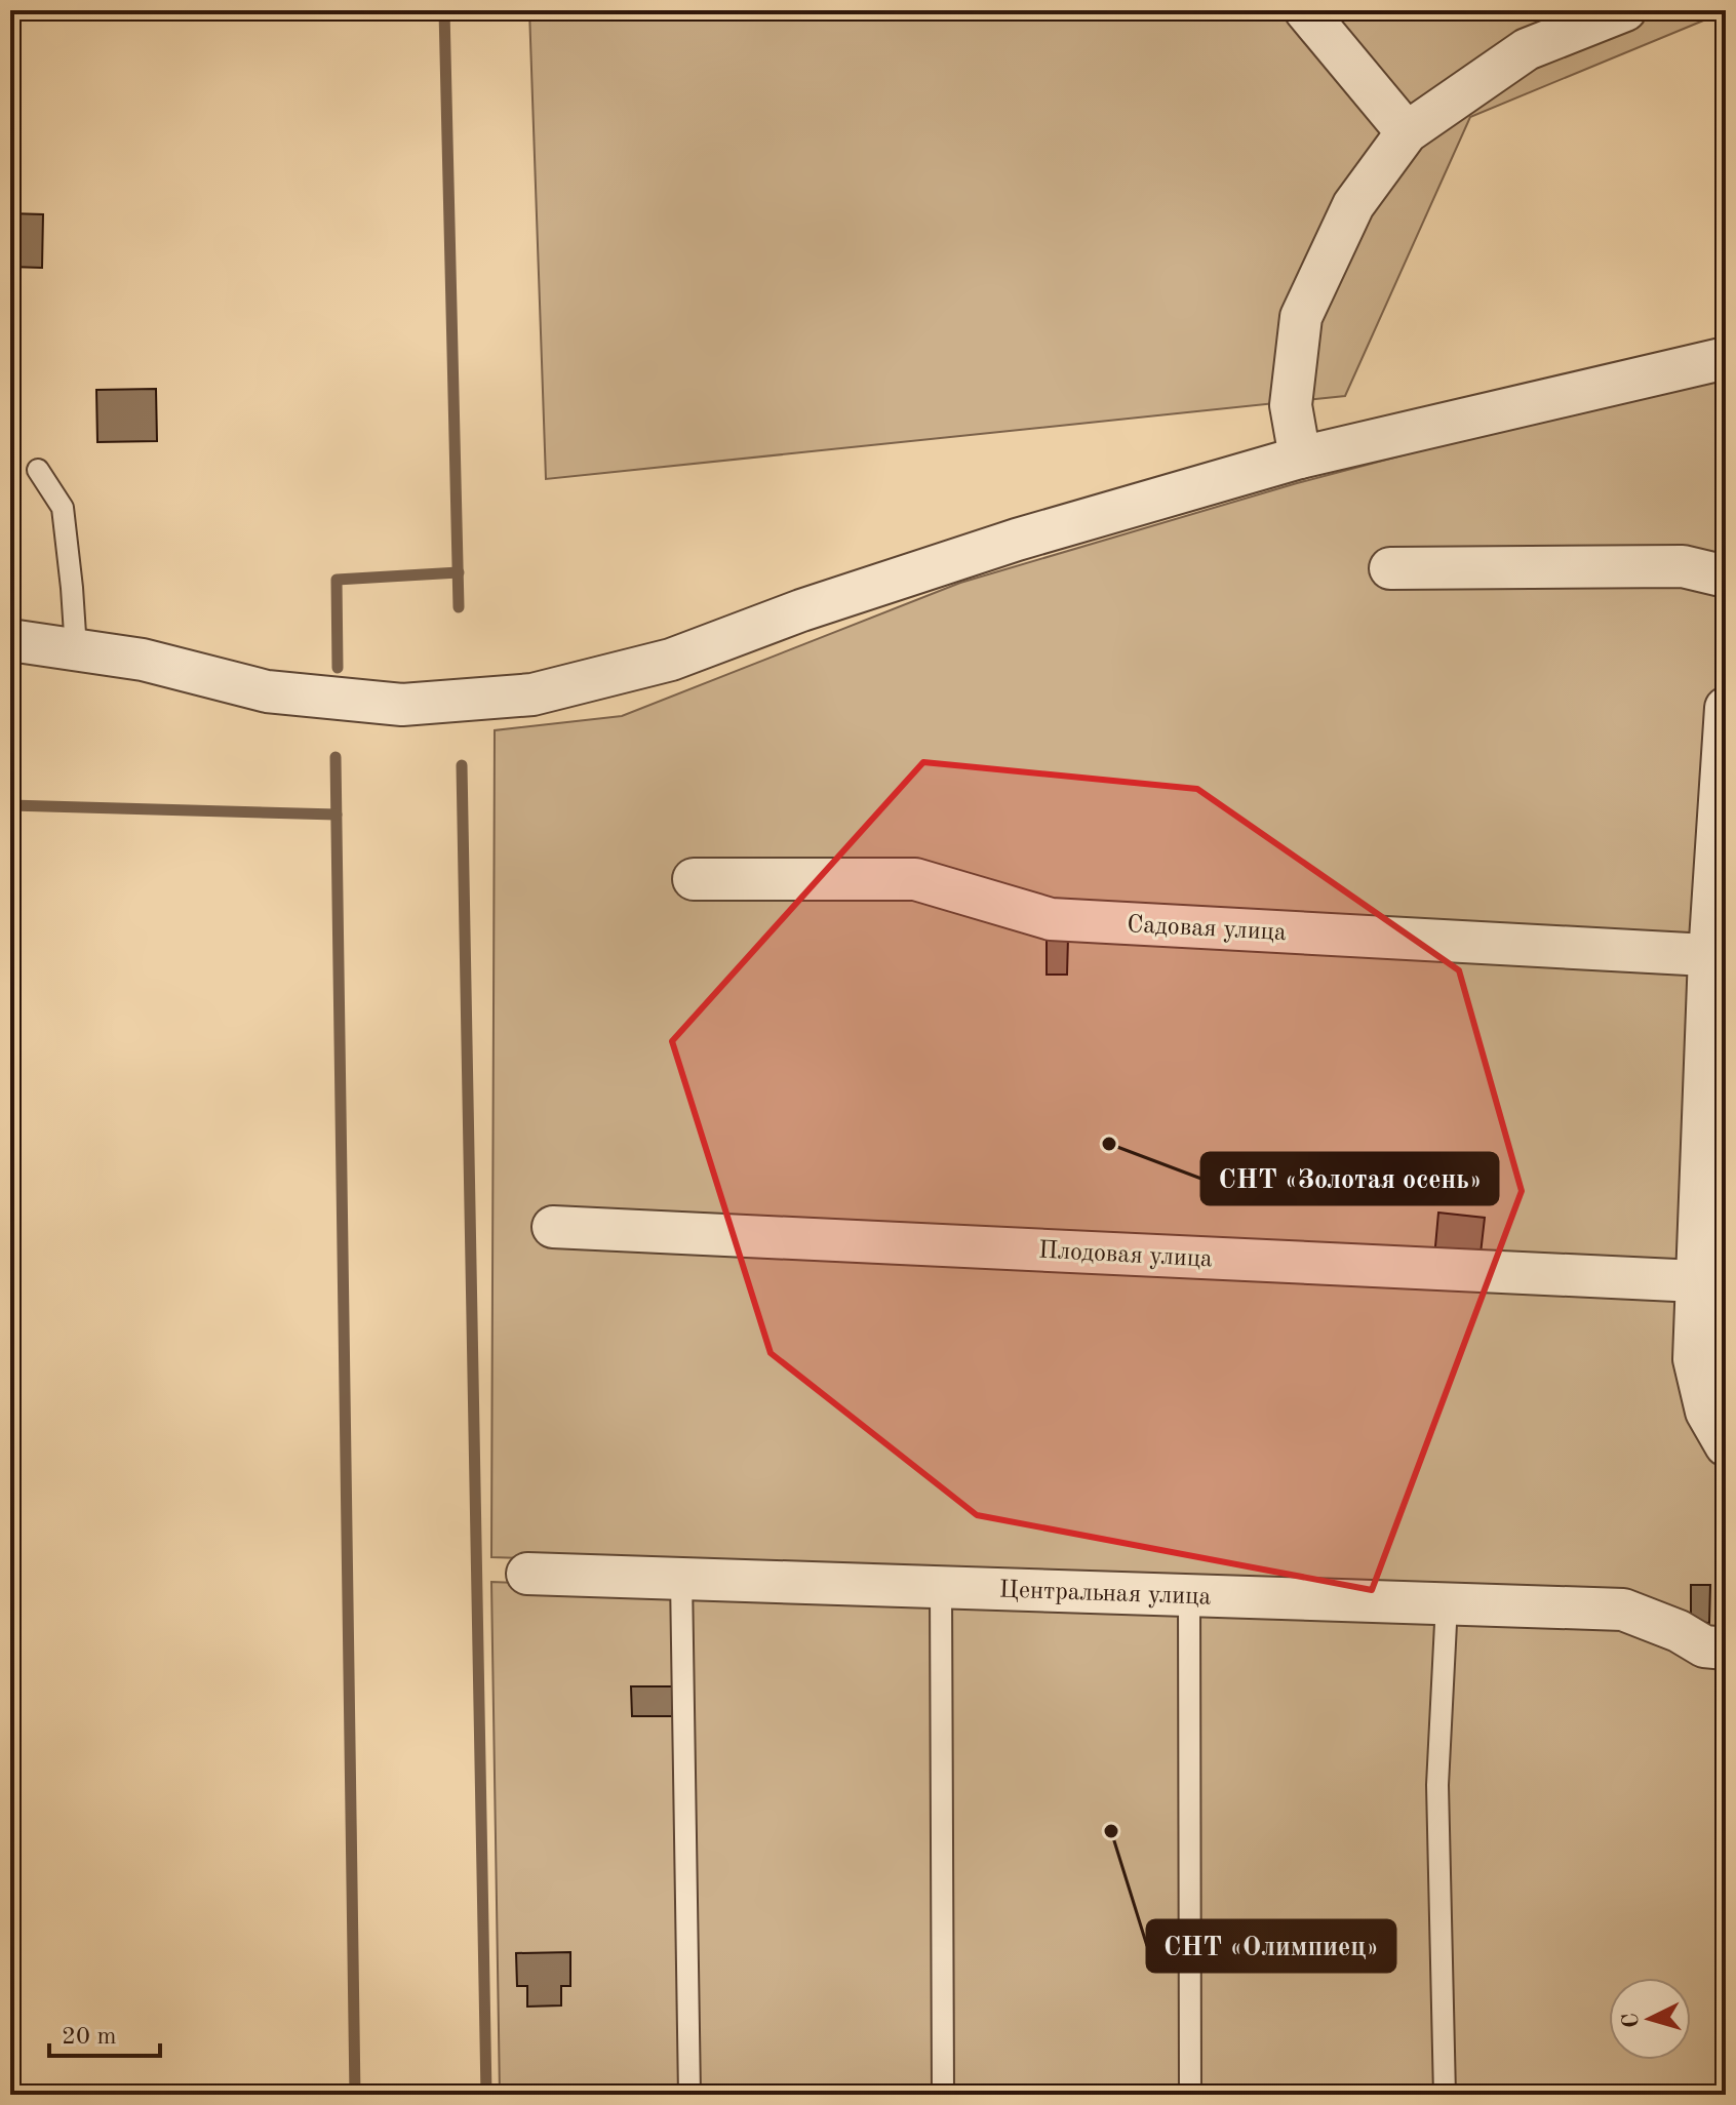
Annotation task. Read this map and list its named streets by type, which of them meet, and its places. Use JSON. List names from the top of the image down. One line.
{"streets":{"street":["Садовая улица","Плодовая улица","Центральная улица"]},"places":["СНТ «Золотая осень»","СНТ «Олимпиец»"],"scale_bar":"20 m","north":"left"}
